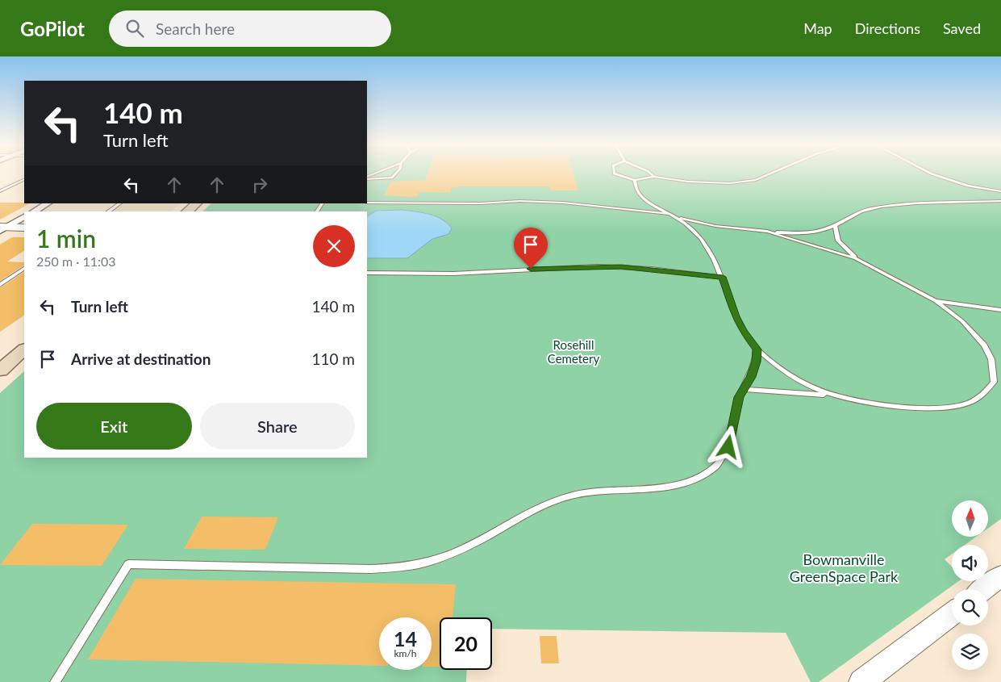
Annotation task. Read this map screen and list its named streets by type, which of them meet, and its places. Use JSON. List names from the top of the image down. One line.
{"parks":["Rosehill Cemetery","Bowmanville GreenSpace Park"],"north":"top","page":{"header":"GoPilot","search":"Search here","nav":["Map","Directions","Saved"],"turn":["140 m","Turn left"],"heading":["1 min","250 m · 11:03"],"list":[{"name":"Turn left","value":"140 m"},{"name":"Arrive at destination","value":"110 m"}],"buttons":["Exit","Share"],"speed":"14 km/h","limit":"20"}}
